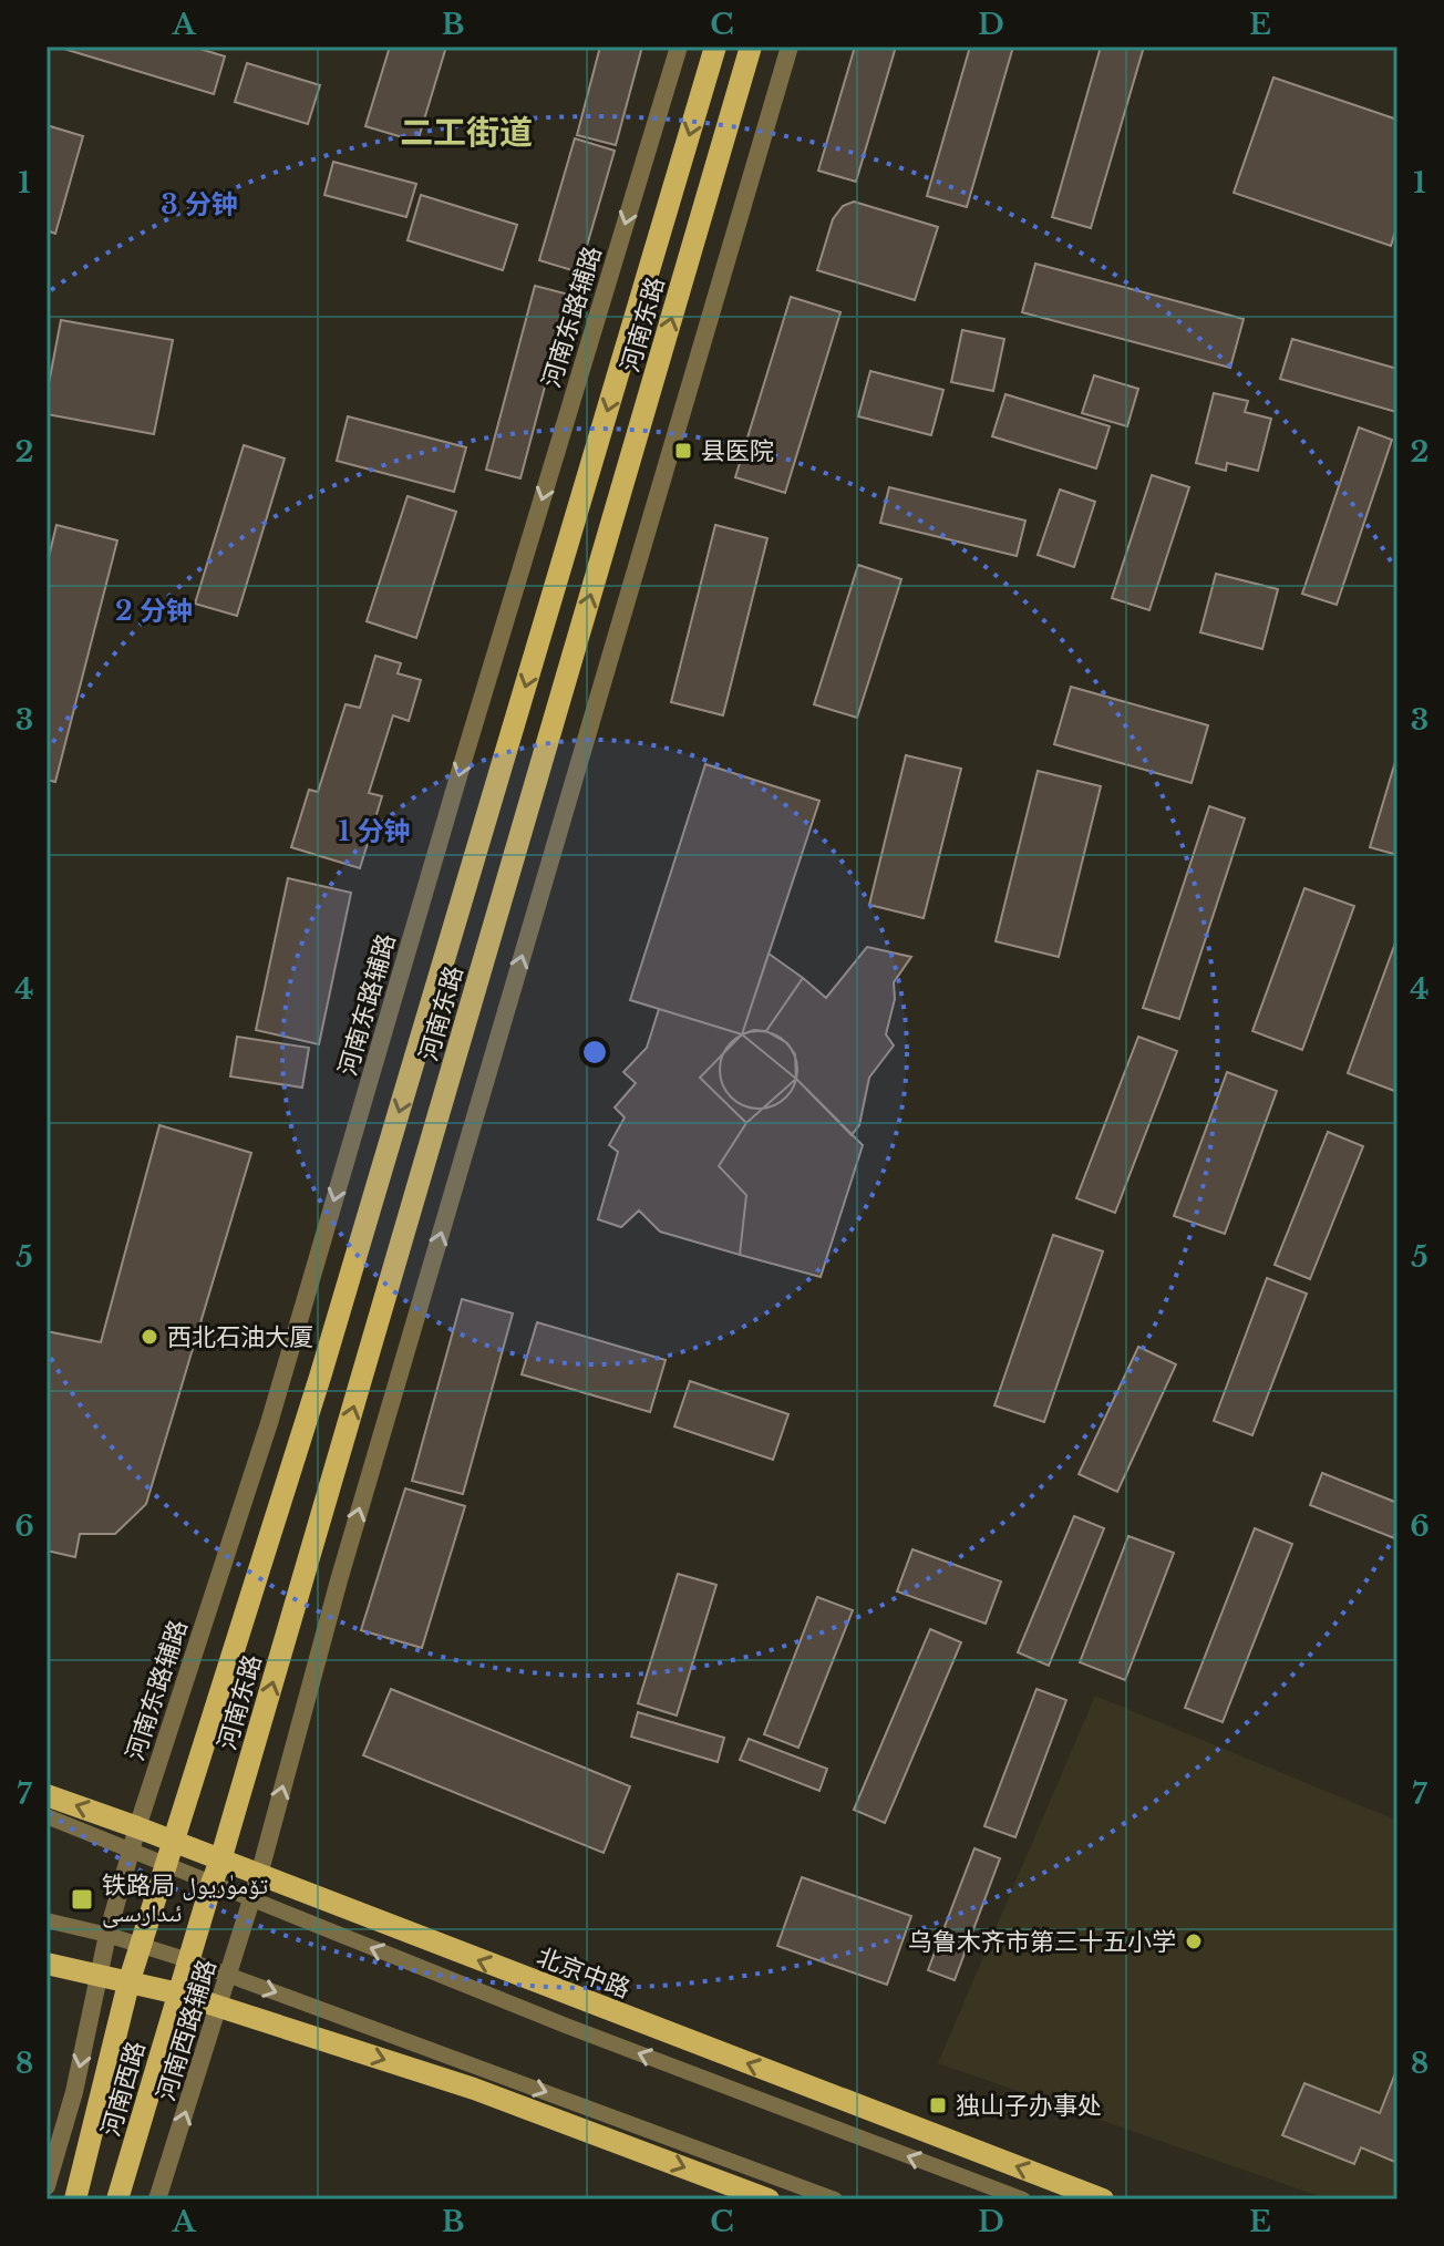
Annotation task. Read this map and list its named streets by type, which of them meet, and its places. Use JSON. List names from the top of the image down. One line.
{"streets":{"main road":["河南东路","北京中路","河南西路"],"street":["河南东路辅路","河南西路辅路"]},"crossings":[["河南东路辅路","北京中路"],["河南东路","北京中路"],["河南东路","河南西路"],["北京中路","河南西路辅路"]],"districts":["二工街道"],"places":{"transit":["县医院","铁路局 تۆمۈريول ئىدارىسى","独山子办事处"],"other":["西北石油大厦","乌鲁木齐市第三十五小学"]},"grid":{"columns":["A","B","C","D","E"],"rows":["1","2","3","4","5","6","7","8"]},"rings":["3 分钟","2 分钟","1 分钟"]}
